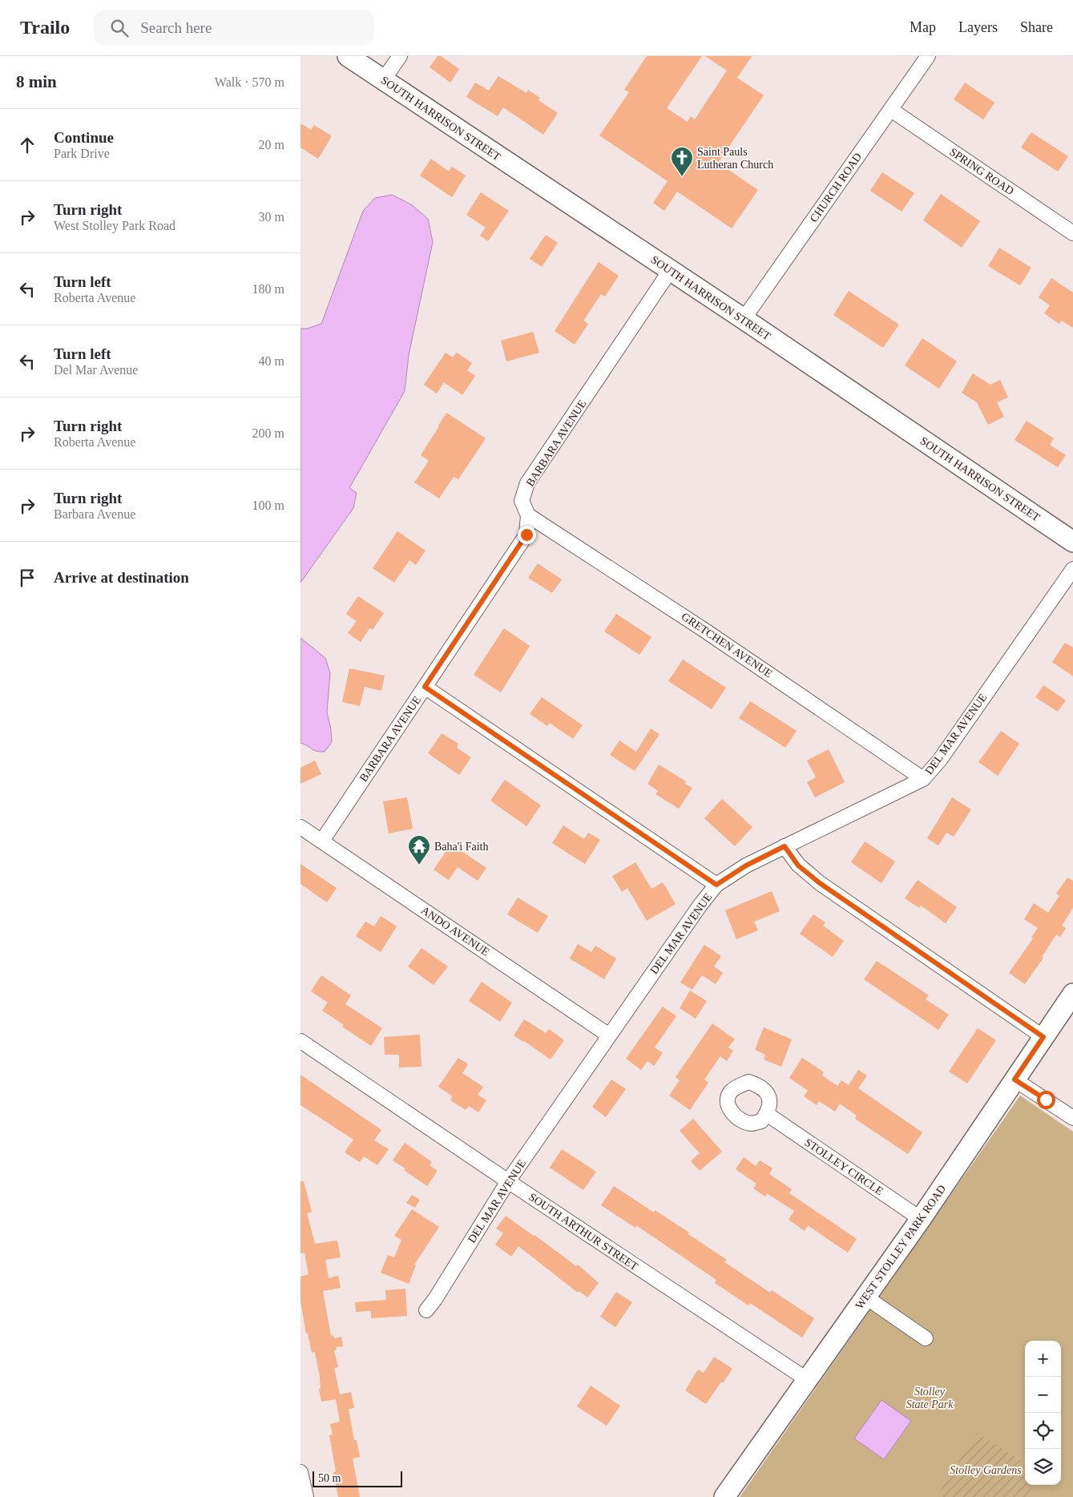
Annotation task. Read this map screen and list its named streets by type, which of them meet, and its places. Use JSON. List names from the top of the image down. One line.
{"streets":{"main road":["SOUTH HARRISON STREET","WEST STOLLEY PARK ROAD"],"street":["SPRING ROAD","CHURCH ROAD","BARBARA AVENUE","GRETCHEN AVENUE","DEL MAR AVENUE","ANDO AVENUE","STOLLEY CIRCLE","SOUTH ARTHUR STREET"]},"crossings":[["SOUTH HARRISON STREET","CHURCH ROAD"],["SOUTH HARRISON STREET","BARBARA AVENUE"],["SPRING ROAD","CHURCH ROAD"],["BARBARA AVENUE","GRETCHEN AVENUE"],["BARBARA AVENUE","ANDO AVENUE"],["GRETCHEN AVENUE","DEL MAR AVENUE"],["DEL MAR AVENUE","ANDO AVENUE"],["DEL MAR AVENUE","SOUTH ARTHUR STREET"],["STOLLEY CIRCLE","WEST STOLLEY PARK ROAD"],["SOUTH ARTHUR STREET","WEST STOLLEY PARK ROAD"]],"parks":["Stolley State Park","Stolley Gardens"],"places":{"church":["Saint Pauls Lutheran Church"],"temple":["Baha'i Faith"]},"scale_bar":"50 m","page":{"header":"Trailo","search":"Search here","nav":["Map","Layers","Share"],"heading":["8 min","Walk · 570 m"],"list":[["Continue","Park Drive","20 m"],["Turn right","West Stolley Park Road","30 m"],["Turn left","Roberta Avenue","180 m"],["Turn left","Del Mar Avenue","40 m"],["Turn right","Roberta Avenue","200 m"],["Turn right","Barbara Avenue","100 m"],"Arrive at destination"],"map_buttons":["+","−"],"scale":"50 m"}}
